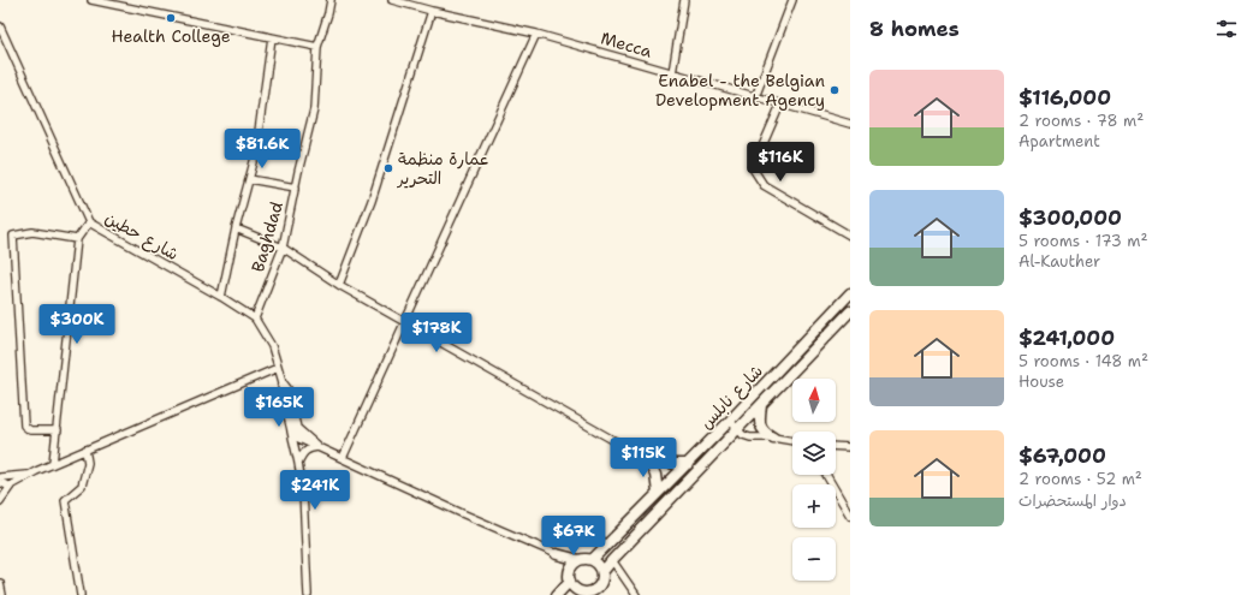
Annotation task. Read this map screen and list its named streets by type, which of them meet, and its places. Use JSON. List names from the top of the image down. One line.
{"streets":{"main road":["شارع نابلس"],"street":["Mecca","شارع حطين","Baghdad"]},"crossings":[["شارع حطين","Baghdad"]],"places":["Health College","Enabel - the Belgian Development Agency","عمارة منظمة التحرير"],"north":"top","page":{"heading":"8 homes","list":[{"name":"$116,000","note":"2 rooms · 78 m² · Apartment"},{"name":"$300,000","note":"5 rooms · 173 m² · Al-Kauther"},{"name":"$241,000","note":"5 rooms · 148 m² · House"},{"name":"$67,000","note":"2 rooms · 52 m² · دوار المستحضرات"}],"price":["$81.6K","$116K","$300K","$178K","$165K","$115K","$241K","$67K"],"map_buttons":["+","−"]}}
